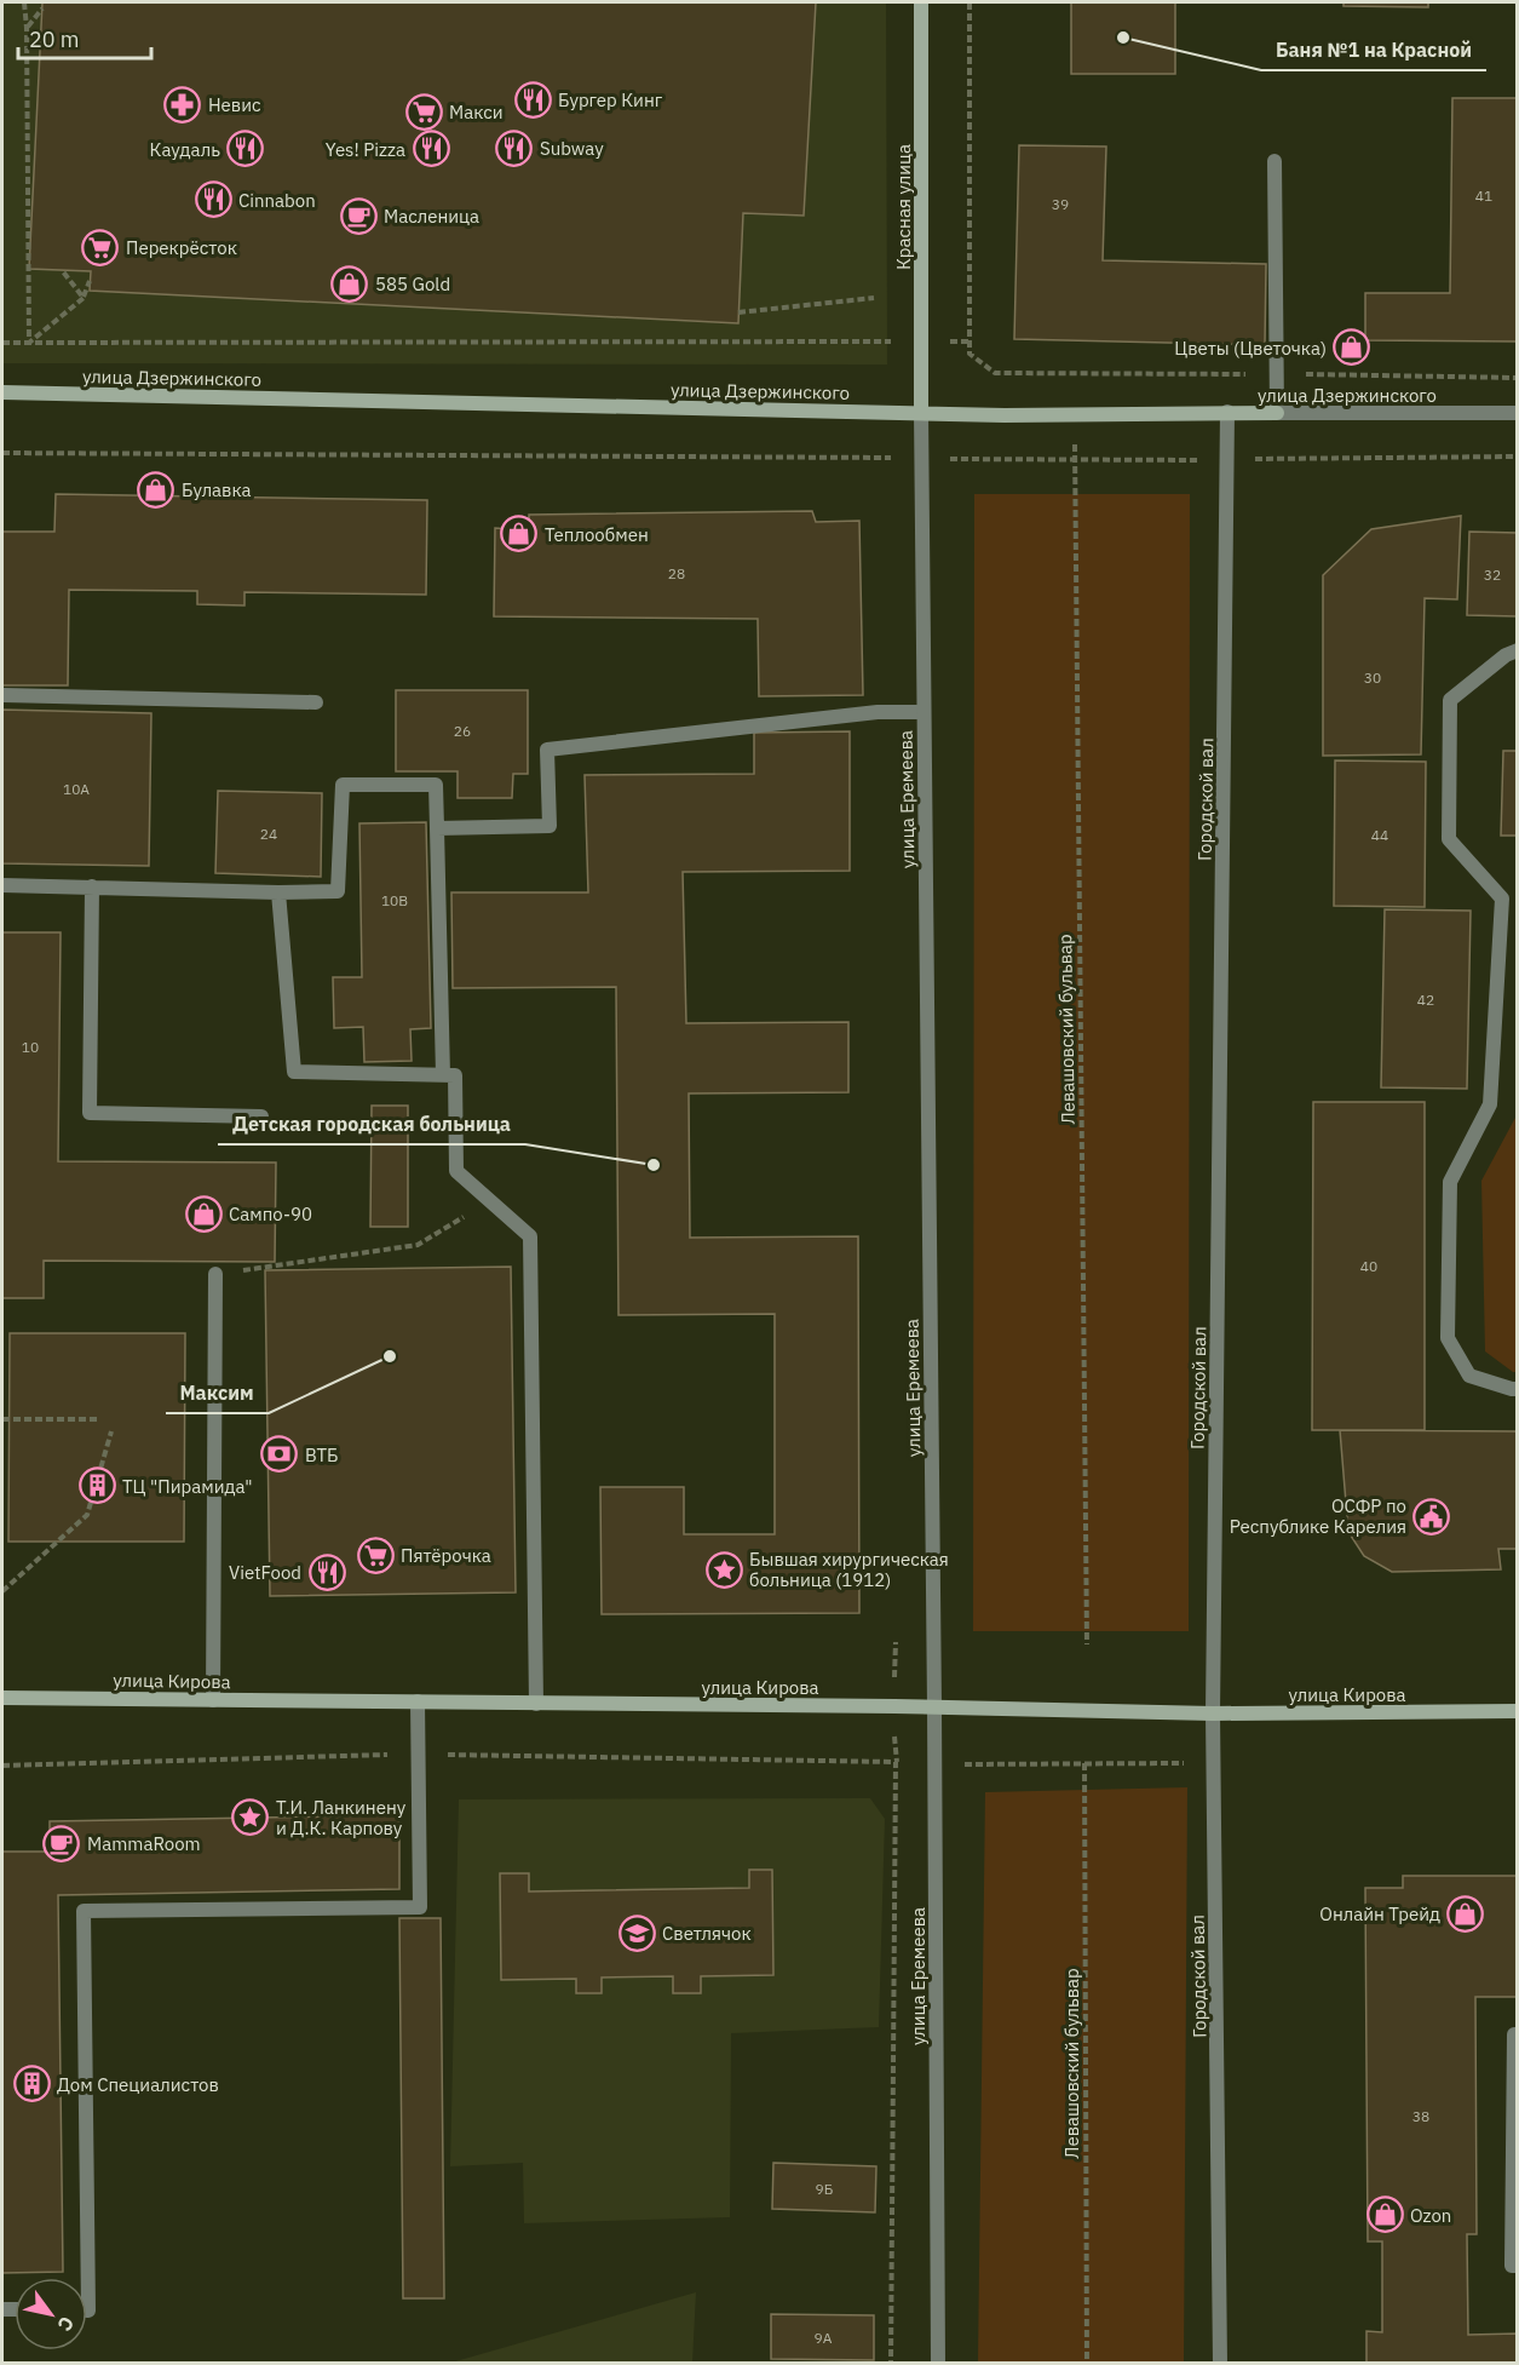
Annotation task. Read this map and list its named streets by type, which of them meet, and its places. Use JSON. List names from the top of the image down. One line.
{"streets":{"street":["Красная улица","улица Дзержинского","улица Еремеева","Городской вал","улица Кирова"],"path":["Левашовский бульвар"]},"crossings":[["Красная улица","улица Дзержинского"],["Красная улица","улица Еремеева"],["улица Дзержинского","улица Еремеева"],["улица Дзержинского","Городской вал"],["улица Дзержинского","Левашовский бульвар"],["улица Еремеева","улица Кирова"],["Городской вал","улица Кирова"]],"places":{"other":["Баня №1 на Красной","Детская городская больница","Максим"],"restaurant":["Бургер Кинг","Subway","Каудаль","Yes! Pizza","Cinnabon","VietFood"],"pharmacy":["Невис"],"supermarket":["Макси","Перекрёсток","Пятёрочка"],"cafe":["Масленица","MammaRoom"],"shop":["585 Gold","Цветы (Цветочка)","Булавка","Теплообмен","Сампо-90","Онлайн Трейд","Ozon"],"bank":["ВТБ"],"building":["ТЦ \"Пирамида\"","Дом Специалистов"],"public building":["ОСФР по Республике Карелия"],"place":["Бывшая хирургическая больница (1912)","Т.И. Ланкинену и Д.К. Карпову"],"school or university":["Светлячок"]},"house_numbers":["41","39","28","32","30","26","10А","24","44","10В","42","10","40","38","9Б","9А"],"scale_bar":"20 m","north":"bottom right"}
